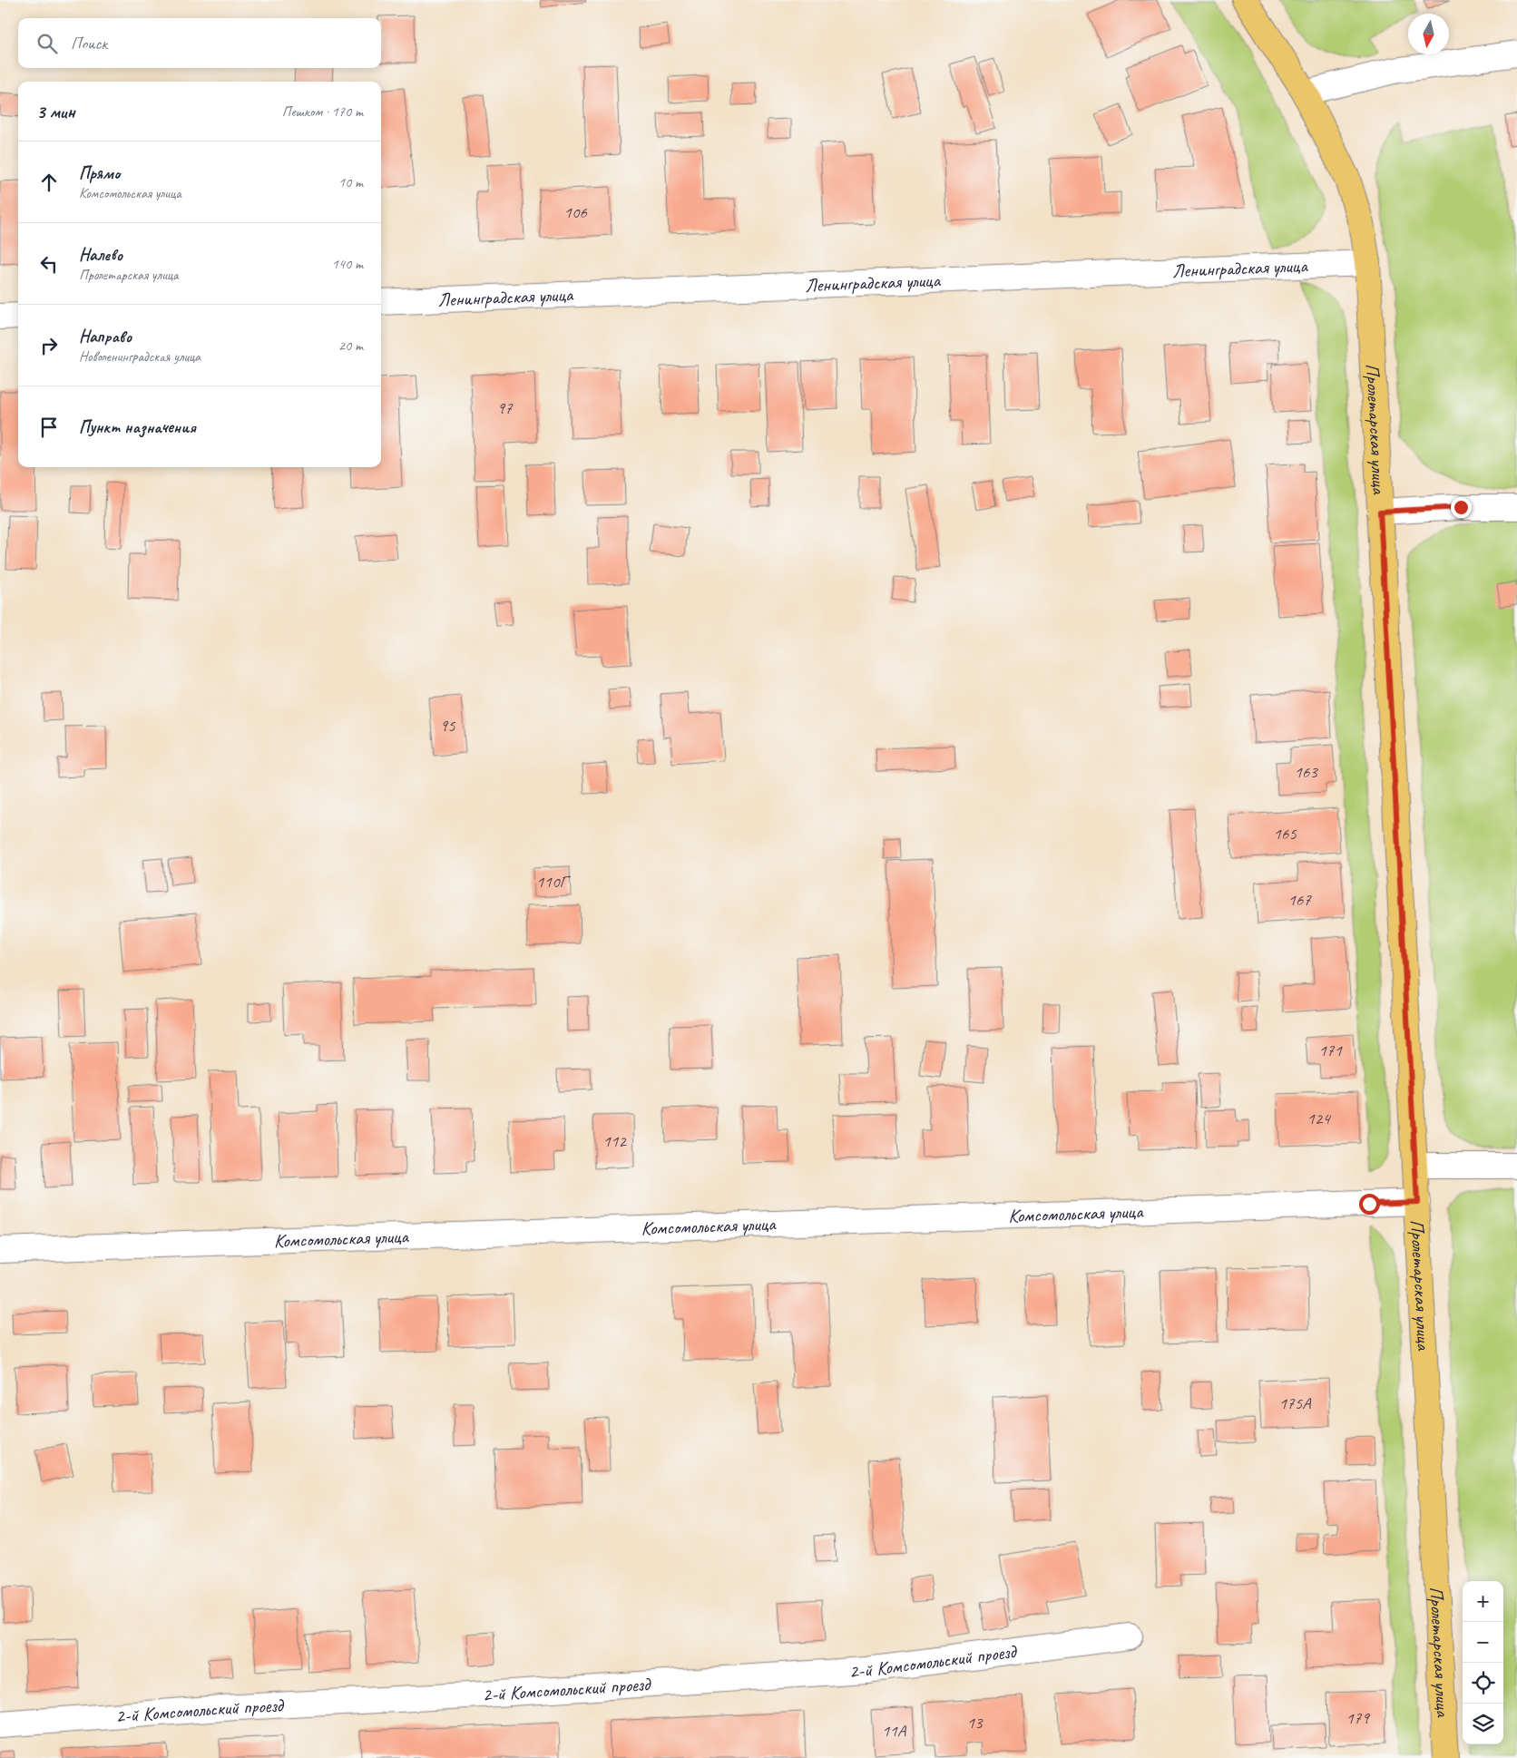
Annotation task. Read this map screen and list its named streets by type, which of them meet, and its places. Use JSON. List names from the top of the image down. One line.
{"streets":{"main road":["Пролетарская улица"],"street":["Ленинградская улица","Комсомольская улица","2-й Комсомольский проезд"]},"crossings":[["Ленинградская улица","Пролетарская улица"],["Пролетарская улица","Комсомольская улица"]],"house_numbers":["106","97","95","163","165","110Г","167","171","124","112","175А","179","13","11А"],"north":"bottom","page":{"search":"Поиск","heading":["3 мин","Пешком · 170 m"],"list":[["Прямо","Комсомольская улица","10 m"],["Налево","Пролетарская улица","140 m"],["Направо","Новоленинградская улица","20 m"],"Пункт назначения"],"map_buttons":["+","−"]}}
